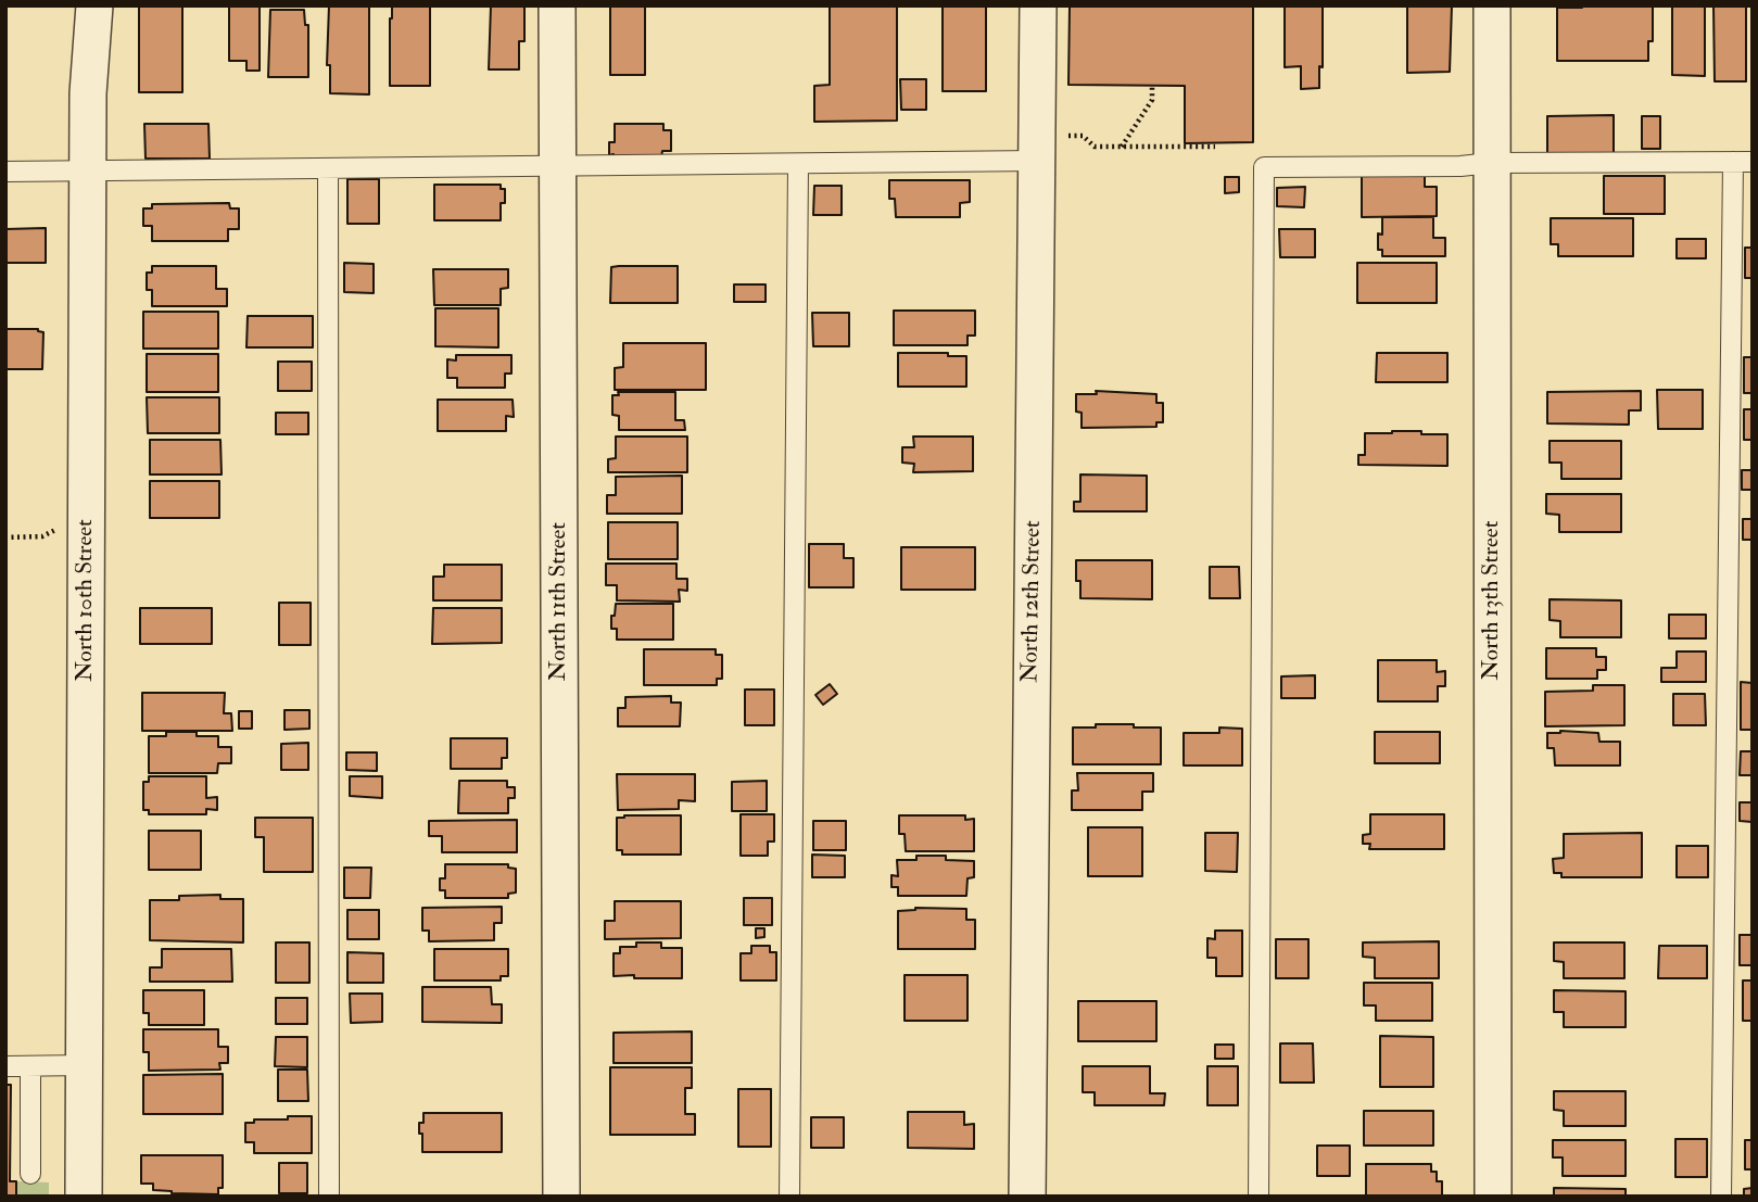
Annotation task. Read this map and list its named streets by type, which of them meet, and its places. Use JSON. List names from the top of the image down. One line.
{"streets":{"street":["North 10th Street","North 13th Street","North 11th Street","North 12th Street"]}}
